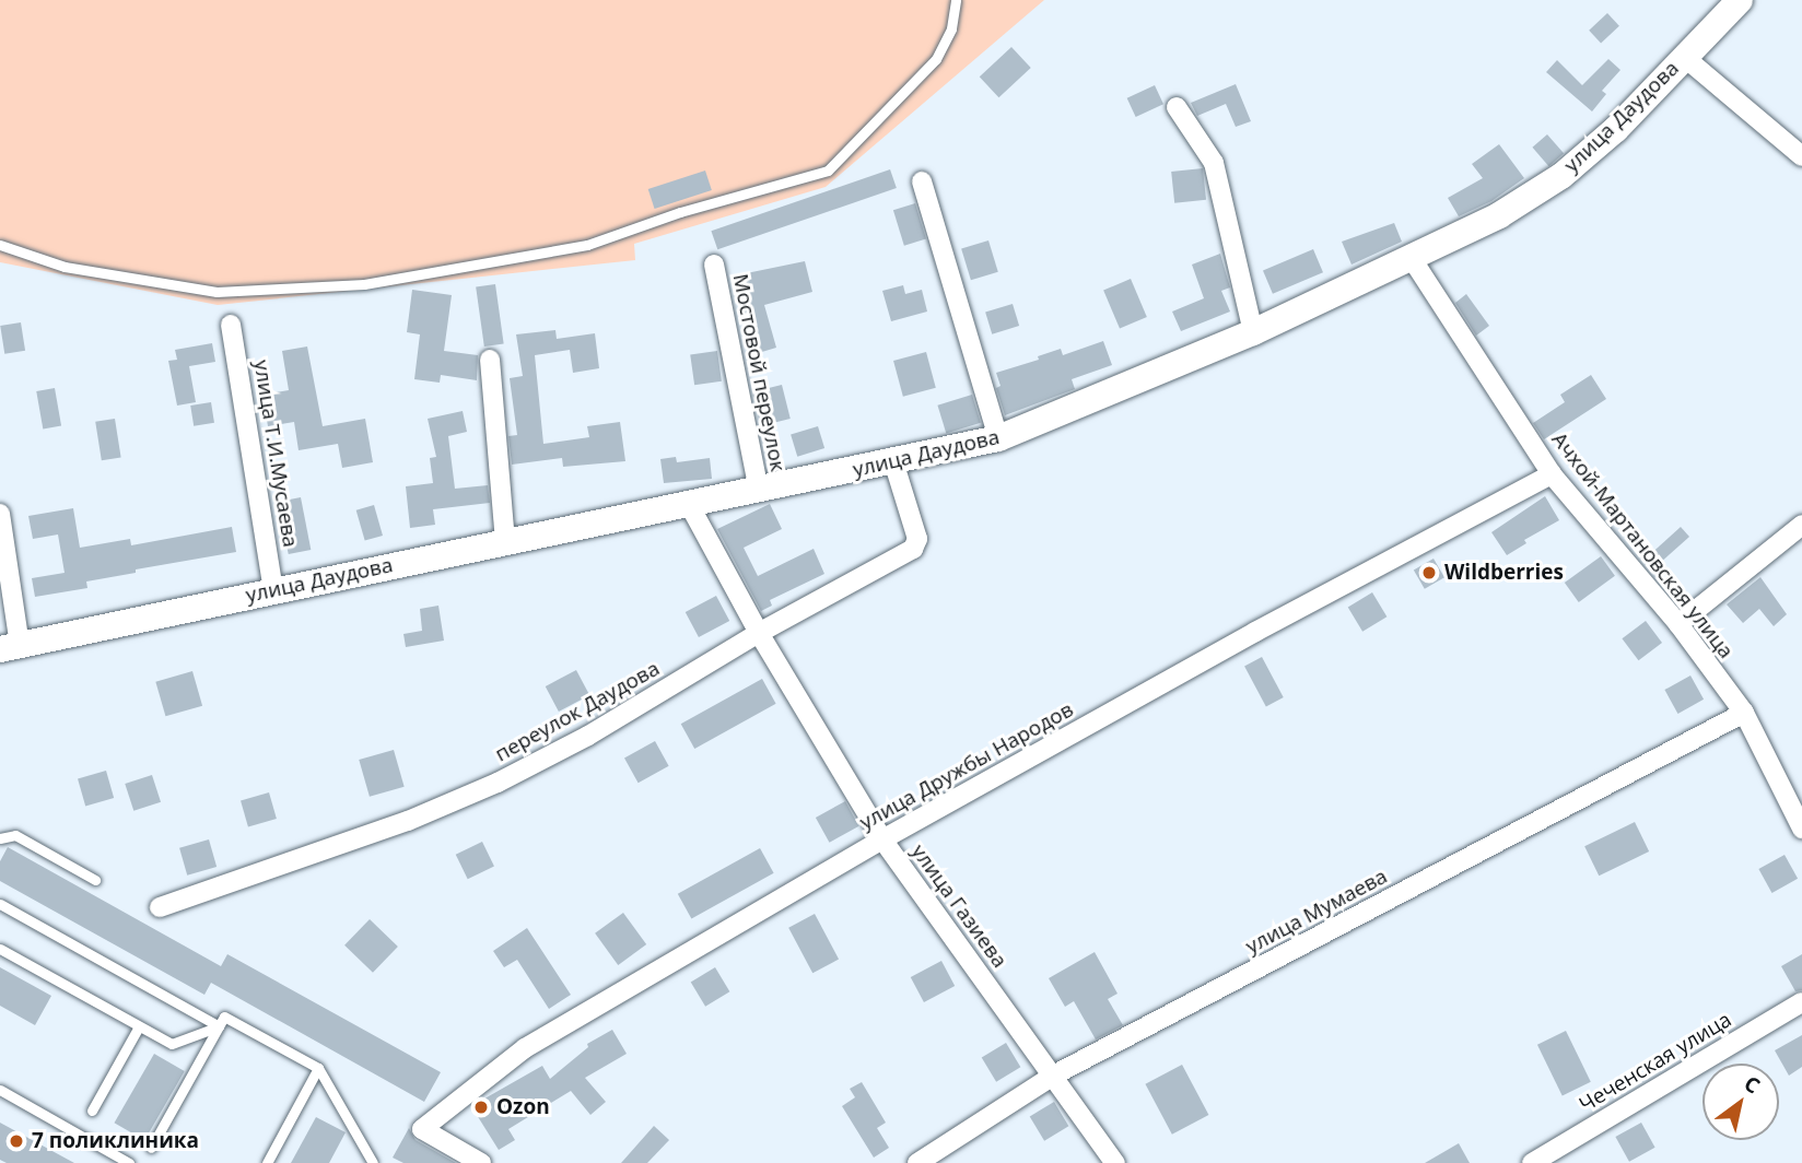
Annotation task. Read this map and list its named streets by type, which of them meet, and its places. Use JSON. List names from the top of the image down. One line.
{"streets":{"street":["улица Даудова","Мостовой переулок","улица Т.И.Мусаева","Ачхой-Мартановская улица","переулок Даудова","улица Дружбы Народов","улица Газиева","улица Мумаева","Чеченская улица"]},"crossings":[["улица Даудова","Мостовой переулок"],["улица Даудова","улица Т.И.Мусаева"],["улица Даудова","Ачхой-Мартановская улица"],["улица Даудова","переулок Даудова"],["улица Даудова","улица Газиева"],["Ачхой-Мартановская улица","улица Дружбы Народов"],["Ачхой-Мартановская улица","улица Мумаева"],["переулок Даудова","улица Газиева"],["улица Дружбы Народов","улица Газиева"],["улица Газиева","улица Мумаева"]],"places":["Wildberries","Ozon","7 поликлиника"],"north":"top right"}
